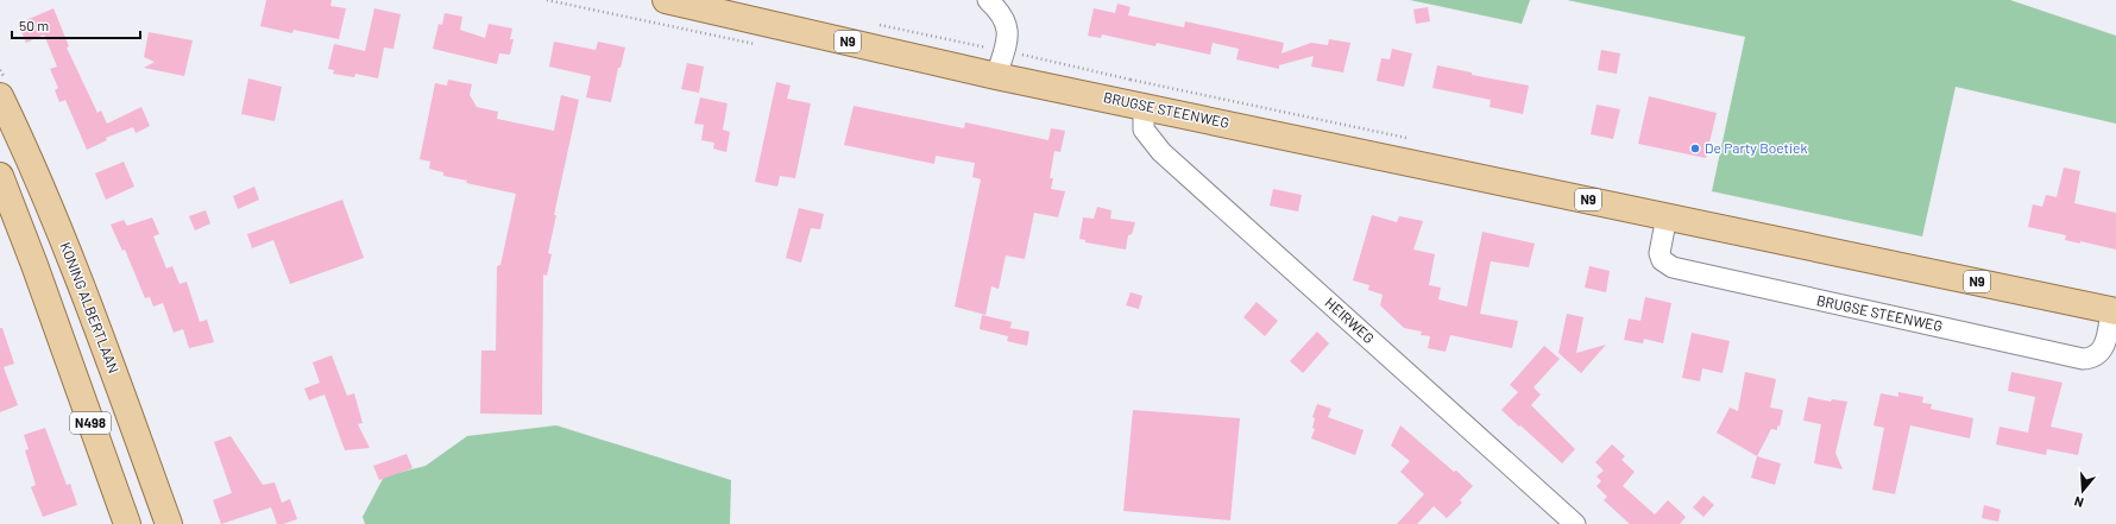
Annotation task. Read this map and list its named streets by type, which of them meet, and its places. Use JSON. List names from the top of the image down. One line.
{"streets":{"main road":["N9","BRUGSE STEENWEG","KONING ALBERTLAAN","N498"],"street":["HEIRWEG"]},"crossings":[["BRUGSE STEENWEG","HEIRWEG"]],"places":["De Party Boetiek"],"scale_bar":"50 m","north":"bottom"}
